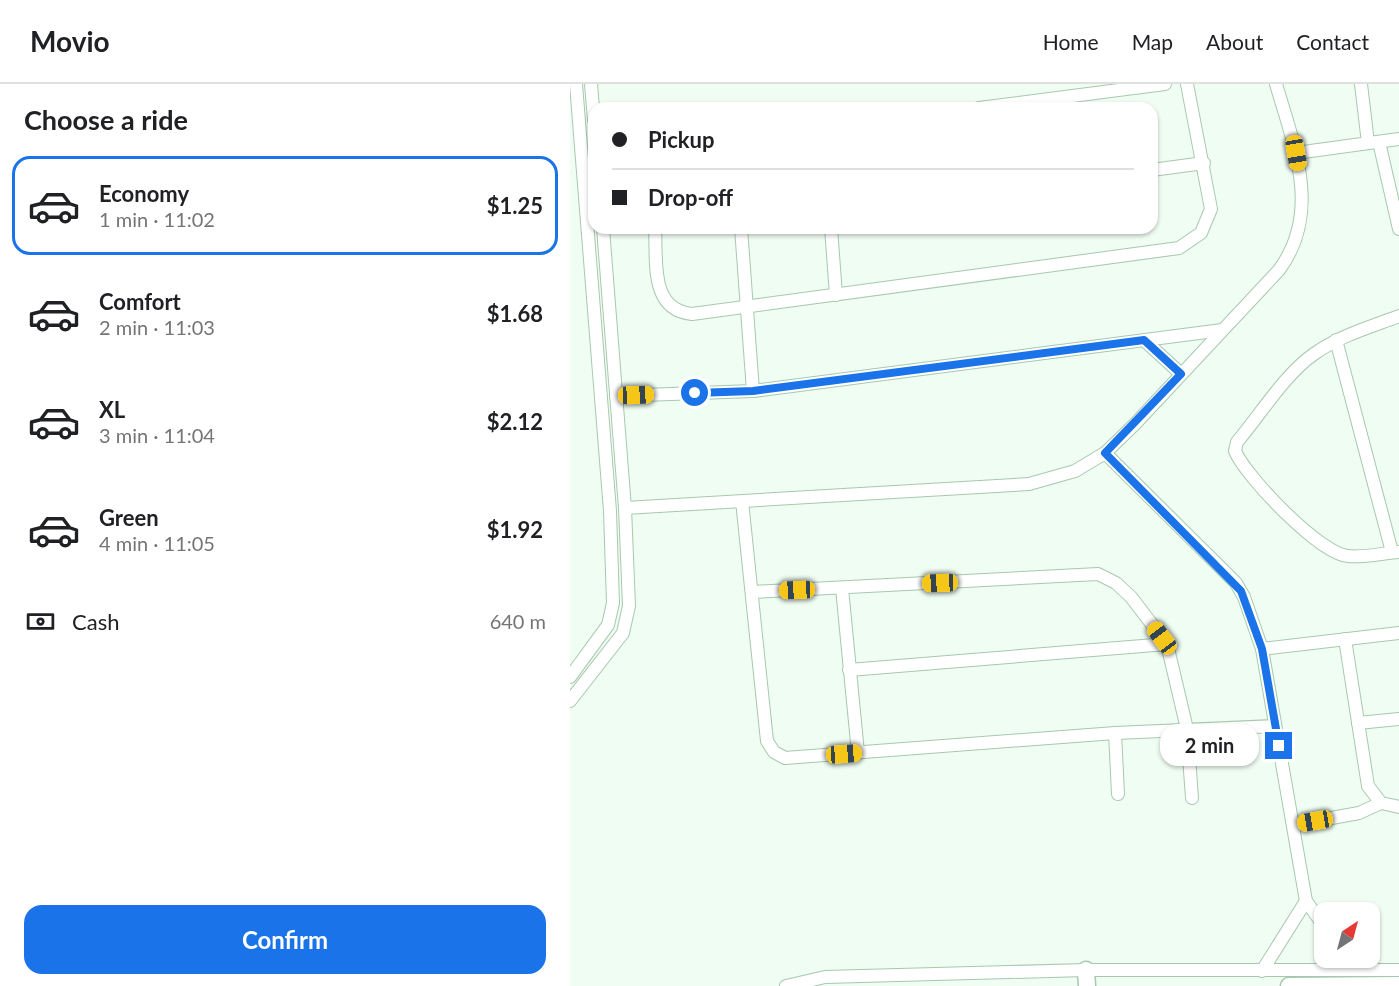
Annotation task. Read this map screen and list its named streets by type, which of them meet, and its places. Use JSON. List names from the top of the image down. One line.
{"north":"top right","page":{"header":"Movio","nav":["Home","Map","About","Contact"],"heading":"Choose a ride","banner":["Pickup","Drop-off"],"list":[{"name":"Economy","note":"1 min · 11:02","value":"$1.25"},{"name":"Comfort","note":"2 min · 11:03","value":"$1.68"},{"name":"XL","note":"3 min · 11:04","value":"$2.12"},{"name":"Green","note":"4 min · 11:05","value":"$1.92"}],"pay":["Cash","640 m"],"bubble":"2 min","buttons":"Confirm"}}
